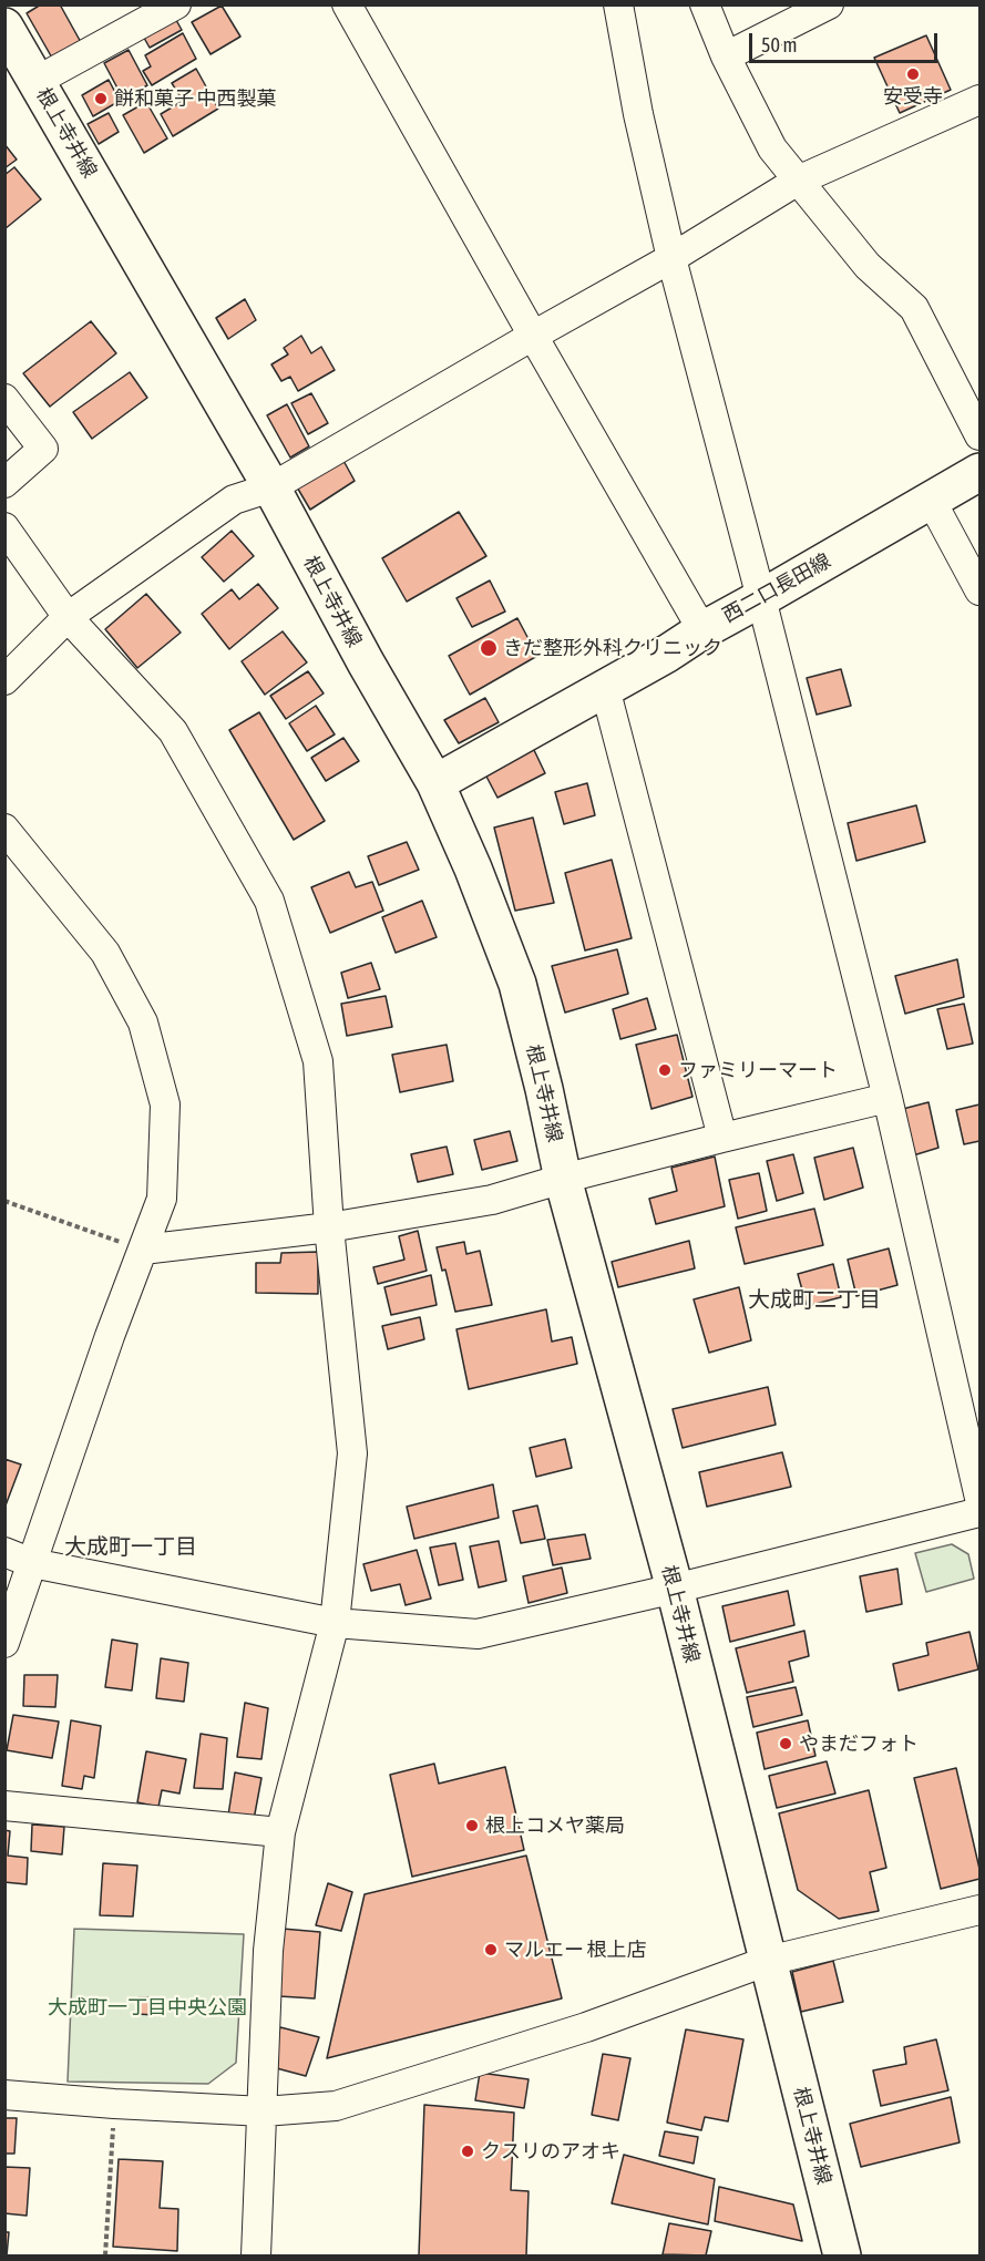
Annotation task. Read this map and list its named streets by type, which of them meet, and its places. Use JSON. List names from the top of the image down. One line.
{"streets":{"main road":["根上寺井線","西二口長田線"]},"crossings":[["根上寺井線","西二口長田線"]],"districts":["大成町二丁目","大成町一丁目"],"parks":["大成町一丁目中央公園"],"places":["安受寺","餅和菓子 中西製菓","きだ整形外科クリニック","ファミリーマート","やまだフォト","根上コメヤ薬局","マルエー 根上店","クスリのアオキ"],"scale_bar":"50 m"}
